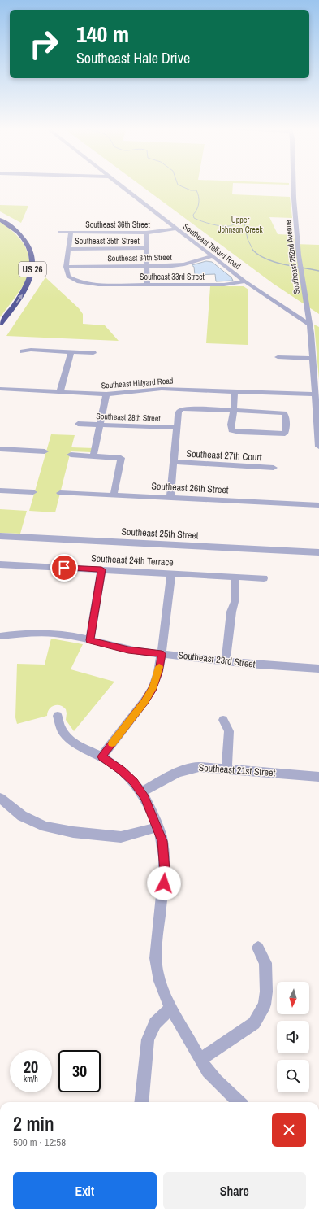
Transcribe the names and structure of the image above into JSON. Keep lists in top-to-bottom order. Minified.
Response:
{"streets":{"highway":["US 26"],"street":["Southeast 36th Street","Southeast 35th Street","Southeast Telford Road","Southeast 252nd Avenue","Southeast 34th Street","Southeast 33rd Street","Southeast Hillyard Road","Southeast 28th Street","Southeast 27th Court","Southeast 26th Street","Southeast 25th Street","Southeast 24th Terrace","Southeast 23rd Street","Southeast 21st Street"]},"crossings":[["Southeast 36th Street","Southeast Telford Road"],["Southeast Telford Road","Southeast 252nd Avenue"],["Southeast Telford Road","Southeast 34th Street"],["Southeast Telford Road","Southeast 33rd Street"],["Southeast 252nd Avenue","Southeast Hillyard Road"],["Southeast 34th Street","Southeast 33rd Street"]],"parks":["Upper Johnson Creek"],"north":"bottom","page":{"turn":["140 m","Southeast Hale Drive"],"speed":"20 km/h","limit":"30","heading":["2 min","500 m · 12:58"],"buttons":["Exit","Share"]}}
